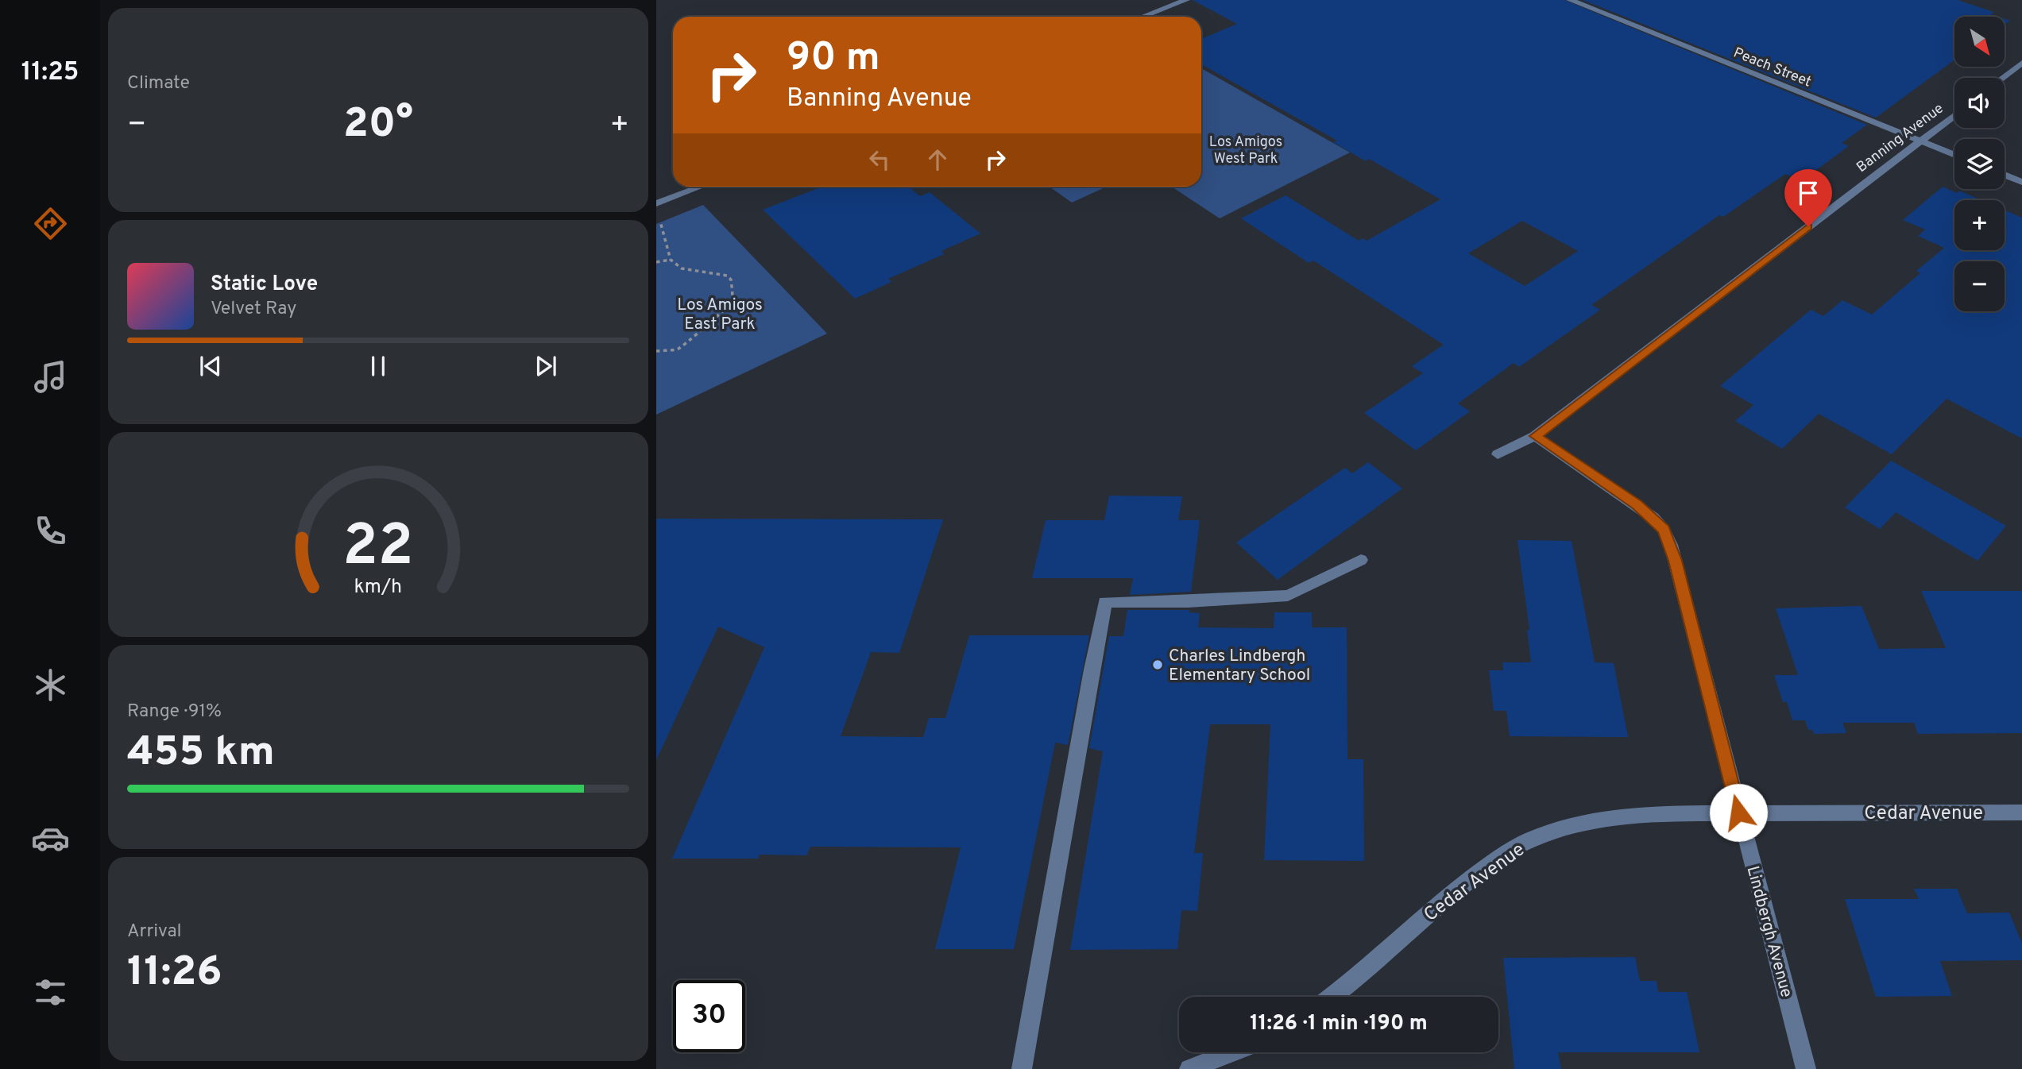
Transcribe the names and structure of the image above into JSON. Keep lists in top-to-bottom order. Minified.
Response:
{"streets":{"street":["Peach Street","Banning Avenue","Cedar Avenue","Lindbergh Avenue"]},"crossings":[["Peach Street","Banning Avenue"],["Banning Avenue","Lindbergh Avenue"],["Cedar Avenue","Lindbergh Avenue"]],"parks":["Los Amigos West Park","Los Amigos East Park"],"places":["Charles Lindbergh Elementary School"],"north":"bottom right","page":{"tabs":"11:25","tile":["Climate",["Range · 91%","455 km"],["Arrival","11:26"]],"map_buttons":["+","−"],"turn":["90 m","Banning Avenue"],"heat":["−","20°","+"],"song":["Static Love","Velvet Ray"],"limit":"30","trip":"11:26 · 1 min · 190 m","gauge":["22","km/h"]}}
